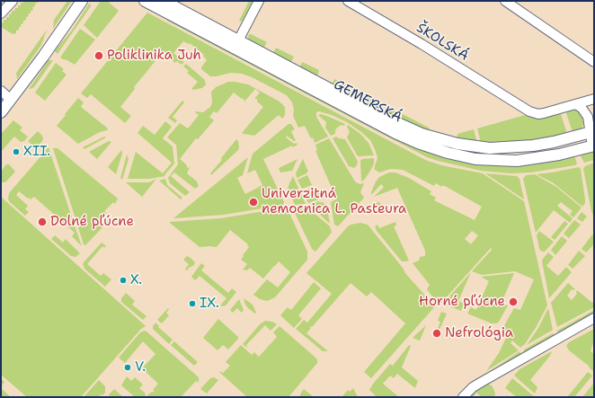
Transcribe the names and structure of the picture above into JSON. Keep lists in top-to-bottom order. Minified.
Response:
{"streets":{"street":["ŠKOLSKÁ","GEMERSKÁ"]},"places":["Poliklinika Juh","XII.","Univerzitná nemocnica L. Pasteura","Dolné pľúcne","X.","Horné pľúcne","IX.","Nefrológia","V."]}
